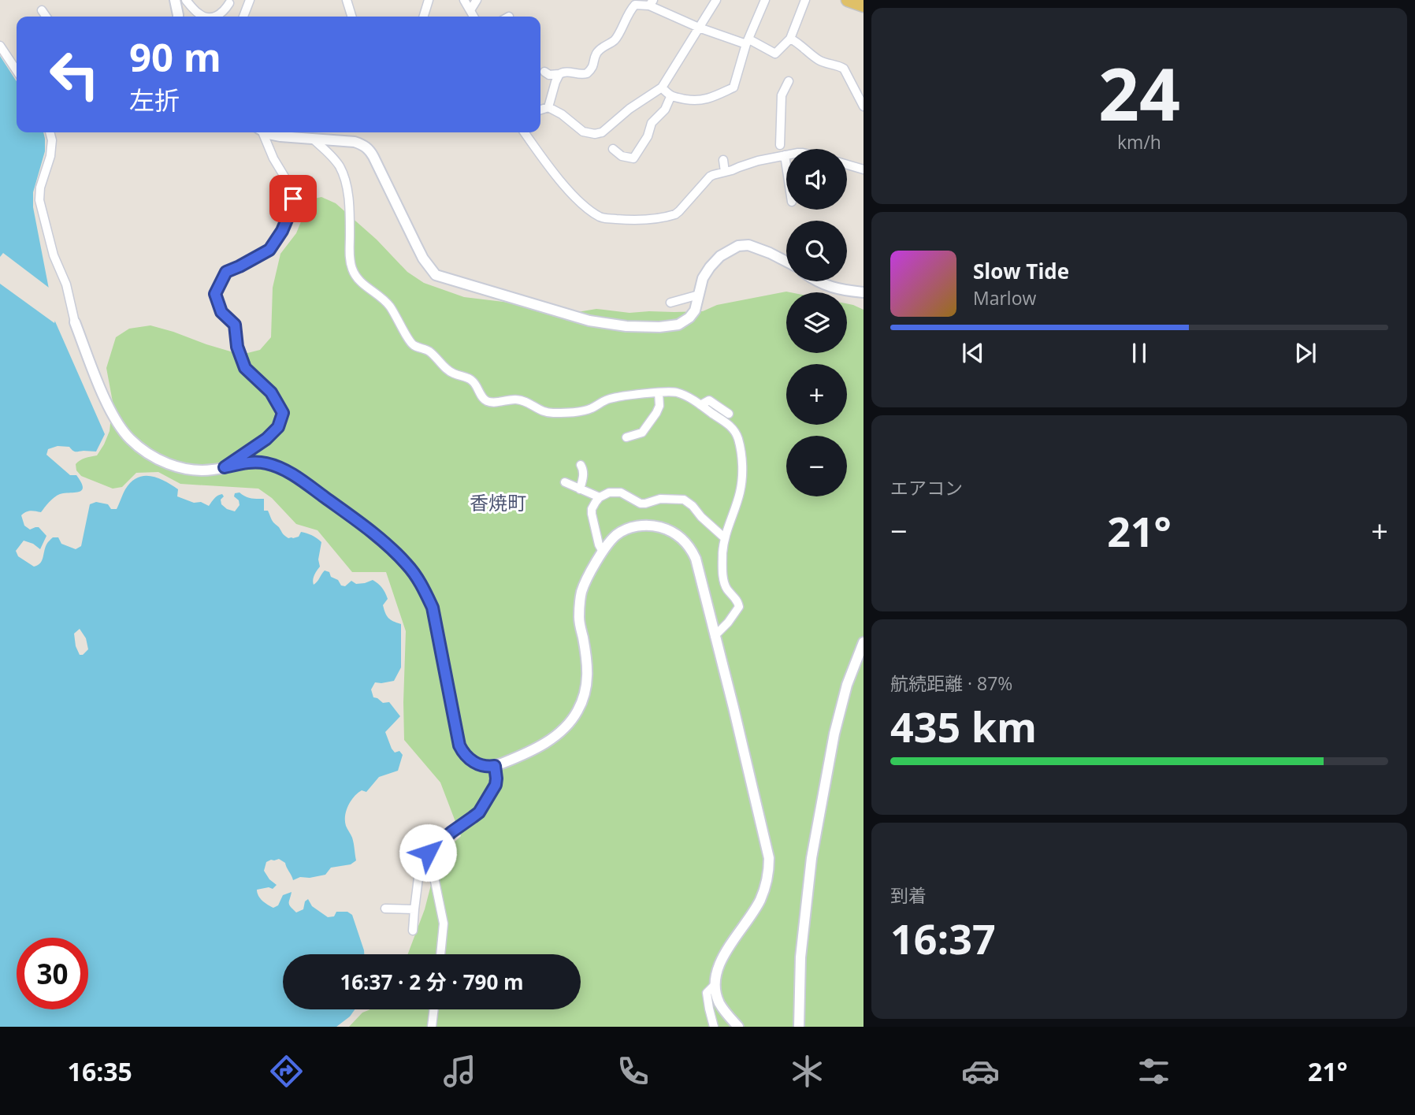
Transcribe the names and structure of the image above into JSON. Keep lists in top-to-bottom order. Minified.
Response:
{"districts":["香焼町"],"page":{"tile":[["24","km/h"],"エアコン",["航続距離 · 87%","435 km"],["到着","16:37"]],"turn":["90 m","左折"],"map_buttons":["+","−"],"song":["Slow Tide","Marlow"],"heat":["−","21°","+"],"limit":"30","trip":"16:37 · 2 分 · 790 m","tabs":["16:35","21°"]}}
